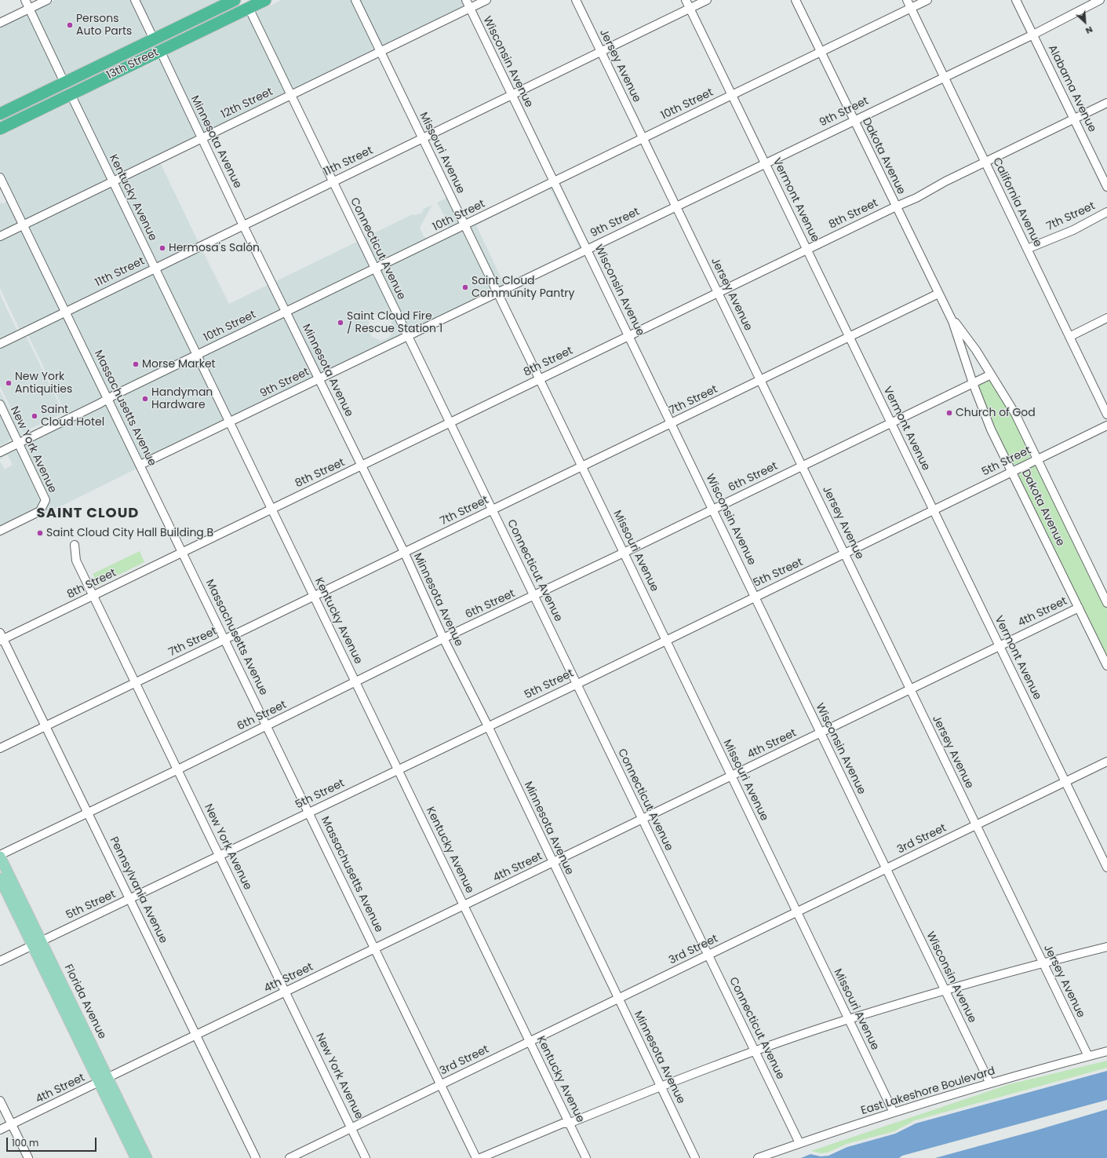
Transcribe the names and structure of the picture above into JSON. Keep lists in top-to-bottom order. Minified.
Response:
{"streets":{"highway":["13th Street"],"main road":["Florida Avenue"],"street":["Wisconsin Avenue","Jersey Avenue","Alabama Avenue","12th Street","10th Street","9th Street","Minnesota Avenue","Missouri Avenue","Dakota Avenue","11th Street","Kentucky Avenue","Vermont Avenue","California Avenue","8th Street","7th Street","Connecticut Avenue","Massachusetts Avenue","New York Avenue","5th Street","6th Street","4th Street","3rd Street","Pennsylvania Avenue","East Lakeshore Boulevard"]},"crossings":[["Wisconsin Avenue","12th Street"],["Wisconsin Avenue","10th Street"],["Wisconsin Avenue","9th Street"],["Wisconsin Avenue","11th Street"],["Wisconsin Avenue","8th Street"],["Wisconsin Avenue","7th Street"],["Wisconsin Avenue","5th Street"],["Wisconsin Avenue","6th Street"],["Wisconsin Avenue","4th Street"],["Wisconsin Avenue","3rd Street"],["Wisconsin Avenue","East Lakeshore Boulevard"],["13th Street","Minnesota Avenue"],["13th Street","Kentucky Avenue"],["13th Street","Connecticut Avenue"],["Jersey Avenue","10th Street"],["Jersey Avenue","9th Street"],["Jersey Avenue","11th Street"],["Jersey Avenue","8th Street"],["Jersey Avenue","7th Street"],["Jersey Avenue","5th Street"],["Jersey Avenue","6th Street"],["Jersey Avenue","4th Street"],["Jersey Avenue","3rd Street"],["Jersey Avenue","East Lakeshore Boulevard"],["Alabama Avenue","9th Street"],["Alabama Avenue","8th Street"],["12th Street","Minnesota Avenue"],["12th Street","Missouri Avenue"],["12th Street","Kentucky Avenue"],["12th Street","Connecticut Avenue"],["12th Street","Massachusetts Avenue"],["10th Street","Minnesota Avenue"],["10th Street","Missouri Avenue"],["10th Street","Dakota Avenue"],["10th Street","Kentucky Avenue"],["10th Street","Vermont Avenue"],["10th Street","California Avenue"],["10th Street","Connecticut Avenue"],["10th Street","Massachusetts Avenue"],["10th Street","New York Avenue"],["9th Street","Minnesota Avenue"],["9th Street","Missouri Avenue"],["9th Street","Dakota Avenue"],["9th Street","Kentucky Avenue"],["9th Street","Vermont Avenue"],["9th Street","California Avenue"],["9th Street","Connecticut Avenue"],["9th Street","Massachusetts Avenue"],["Minnesota Avenue","11th Street"],["Minnesota Avenue","8th Street"],["Minnesota Avenue","7th Street"],["Minnesota Avenue","5th Street"],["Minnesota Avenue","6th Street"],["Minnesota Avenue","4th Street"],["Minnesota Avenue","3rd Street"],["Missouri Avenue","11th Street"],["Missouri Avenue","8th Street"],["Missouri Avenue","7th Street"],["Missouri Avenue","5th Street"],["Missouri Avenue","6th Street"],["Missouri Avenue","4th Street"],["Missouri Avenue","3rd Street"],["Missouri Avenue","East Lakeshore Boulevard"],["Dakota Avenue","8th Street"],["Dakota Avenue","7th Street"],["Dakota Avenue","5th Street"],["Dakota Avenue","6th Street"],["Dakota Avenue","4th Street"],["11th Street","Kentucky Avenue"],["11th Street","Vermont Avenue"],["11th Street","Connecticut Avenue"],["11th Street","Massachusetts Avenue"],["Kentucky Avenue","8th Street"],["Kentucky Avenue","7th Street"],["Kentucky Avenue","5th Street"],["Kentucky Avenue","6th Street"],["Kentucky Avenue","4th Street"],["Kentucky Avenue","3rd Street"],["Vermont Avenue","8th Street"],["Vermont Avenue","7th Street"],["Vermont Avenue","5th Street"],["Vermont Avenue","6th Street"],["Vermont Avenue","4th Street"],["Vermont Avenue","3rd Street"],["California Avenue","8th Street"],["California Avenue","7th Street"],["8th Street","Connecticut Avenue"],["8th Street","Massachusetts Avenue"],["8th Street","New York Avenue"],["8th Street","Pennsylvania Avenue"],["7th Street","Connecticut Avenue"],["7th Street","Massachusetts Avenue"],["7th Street","New York Avenue"],["7th Street","Pennsylvania Avenue"],["Connecticut Avenue","5th Street"],["Connecticut Avenue","6th Street"],["Connecticut Avenue","4th Street"],["Connecticut Avenue","3rd Street"],["Connecticut Avenue","East Lakeshore Boulevard"],["Massachusetts Avenue","5th Street"],["Massachusetts Avenue","6th Street"],["Massachusetts Avenue","4th Street"],["Massachusetts Avenue","3rd Street"],["New York Avenue","5th Street"],["New York Avenue","6th Street"],["New York Avenue","4th Street"],["New York Avenue","3rd Street"],["5th Street","Pennsylvania Avenue"],["5th Street","Florida Avenue"],["6th Street","Pennsylvania Avenue"],["6th Street","Florida Avenue"],["4th Street","Pennsylvania Avenue"],["4th Street","Florida Avenue"]],"districts":["SAINT CLOUD"],"places":["Persons Auto Parts","Hermosa's Salón","Saint Cloud Community Pantry","Saint Cloud Fire / Rescue Station 1","Morse Market","New York Antiquities","Handyman Hardware","Church of God","Saint Cloud Hotel","Saint Cloud City Hall Building B"],"scale_bar":"100 m","north":"bottom right"}
